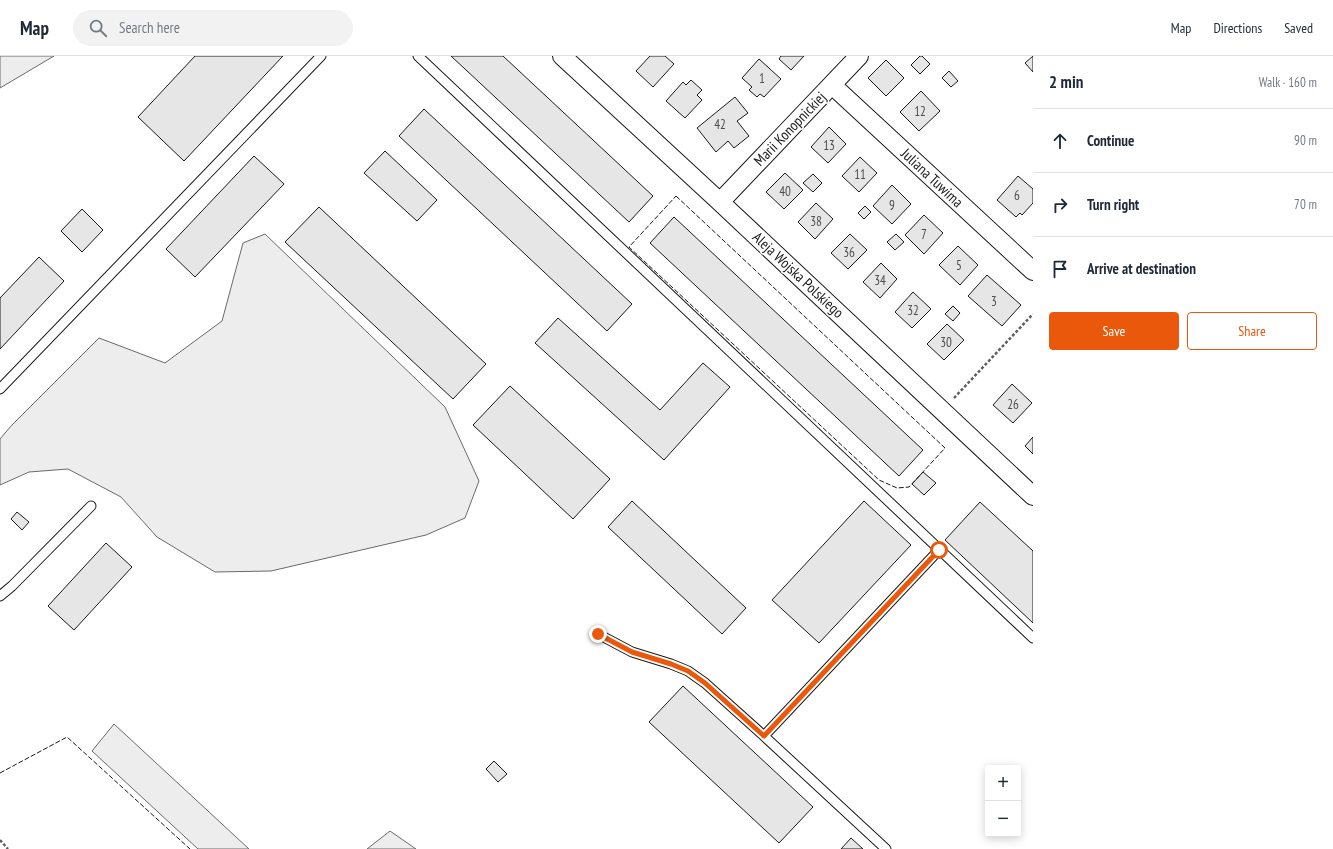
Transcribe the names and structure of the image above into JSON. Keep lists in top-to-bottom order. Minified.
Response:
{"streets":{"street":["Marii Konopnickiej","Juliana Tuwima","Aleja Wojska Polskiego"]},"crossings":[["Marii Konopnickiej","Juliana Tuwima"],["Marii Konopnickiej","Aleja Wojska Polskiego"]],"house_numbers":["1","12","42","13","11","40","6","9","38","7","36","5","34","3","32","30","26"],"page":{"header":"Map","search":"Search here","nav":["Map","Directions","Saved"],"heading":["2 min","Walk · 160 m"],"list":[["Continue","90 m"],["Turn right","70 m"],"Arrive at destination"],"buttons":["Save","Share"],"map_buttons":["+","−"]}}
